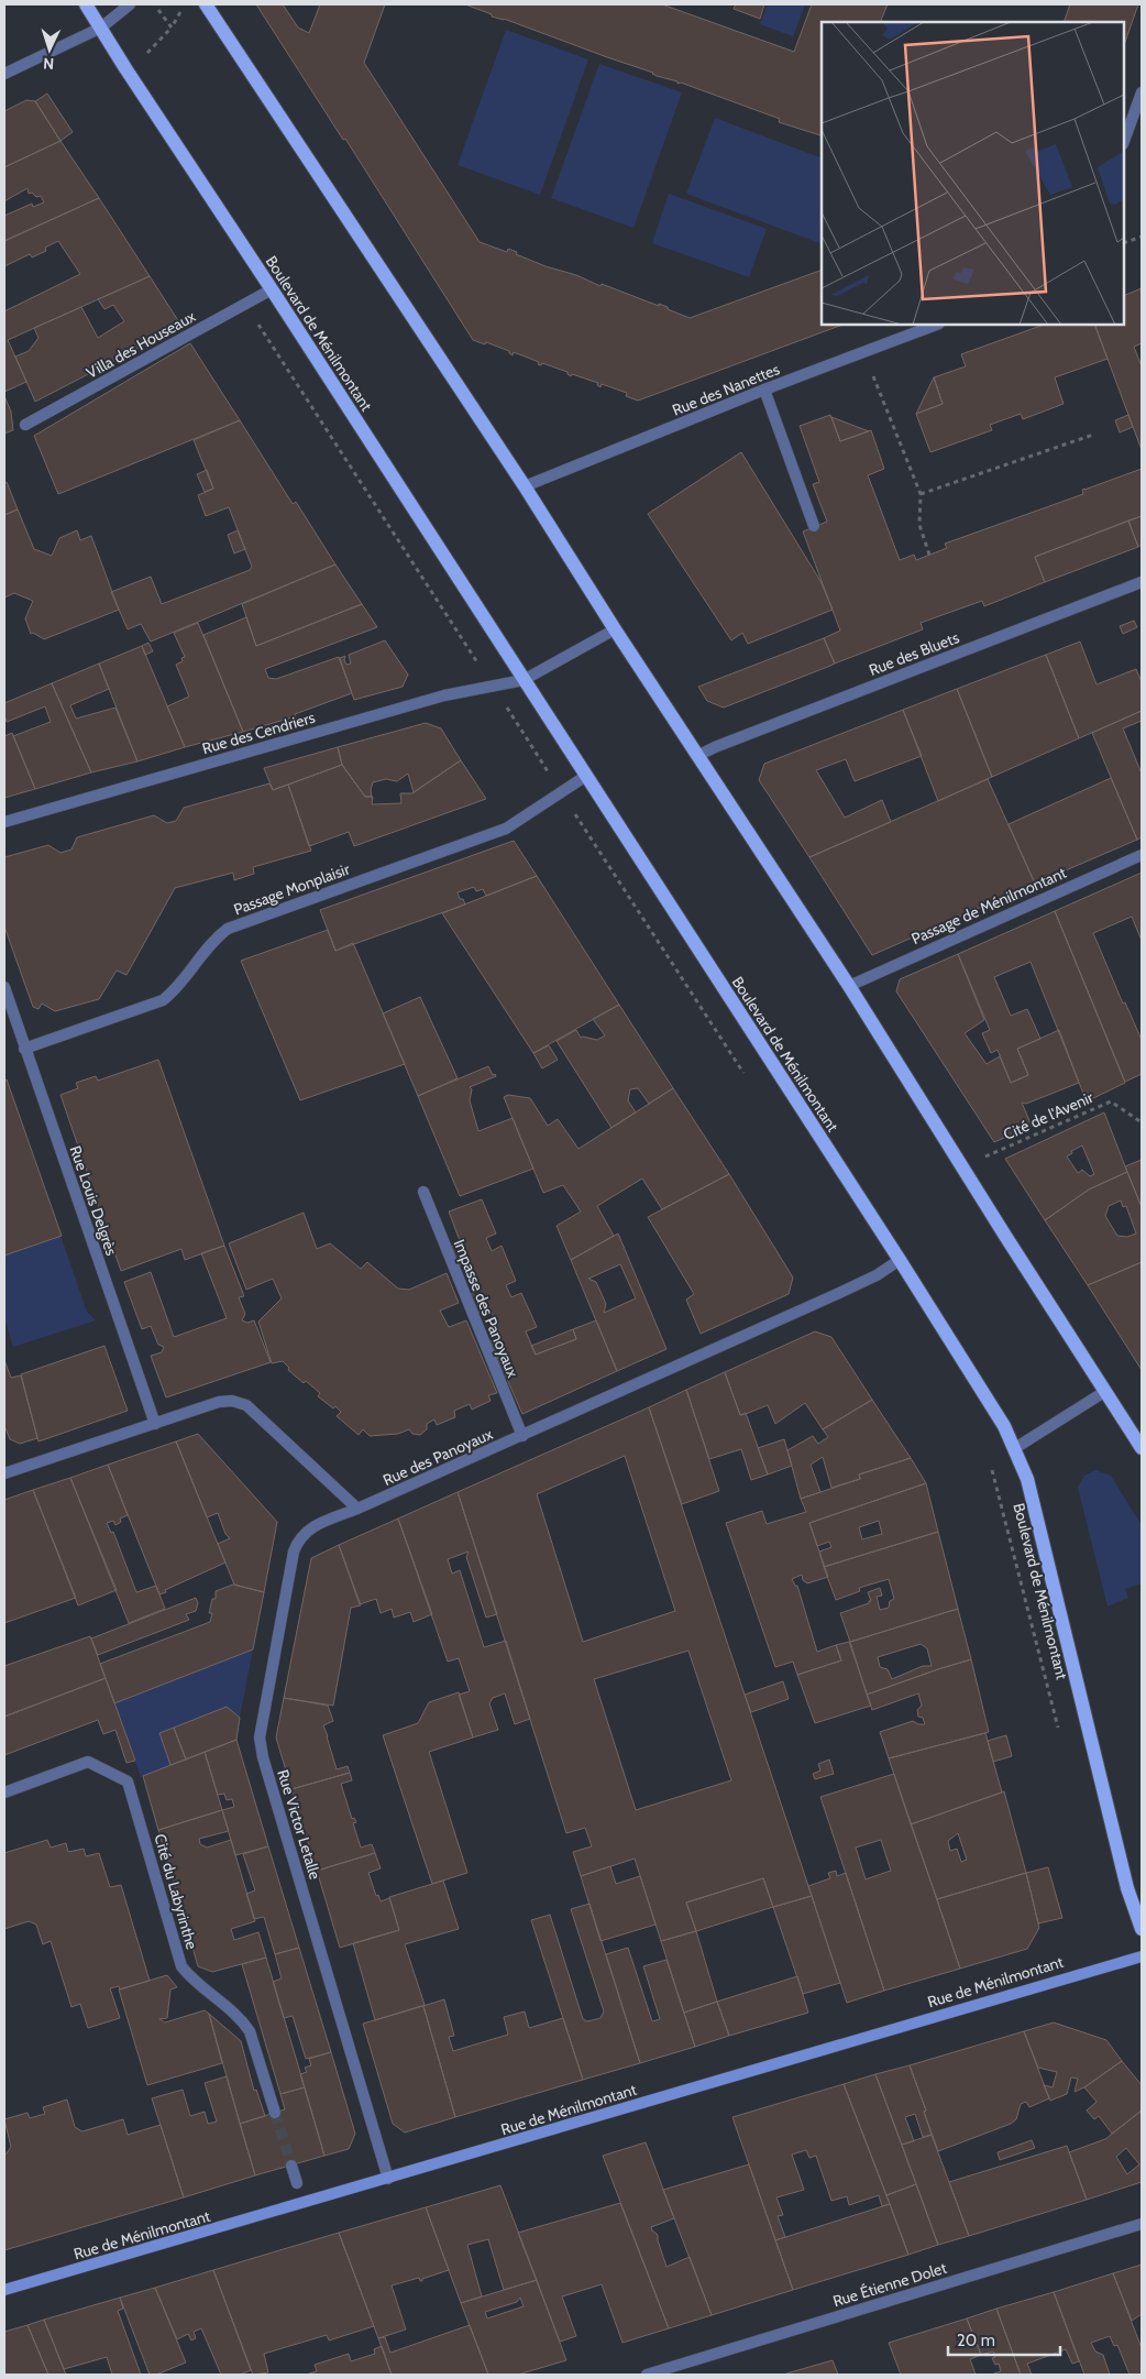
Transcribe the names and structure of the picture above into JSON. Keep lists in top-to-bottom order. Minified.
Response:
{"streets":{"main road":["Boulevard de Ménilmontant"],"street":["Villa des Houseaux","Rue des Nanettes","Rue des Bluets","Rue des Cendriers","Passage Monplaisir","Passage de Ménilmontant","Rue Louis Delgrès","Impasse des Panoyaux","Rue des Panoyaux","Rue Victor Letalle","Cité du Labyrinthe","Rue de Ménilmontant","Rue Étienne Dolet"],"path":["Cité de l'Avenir"]},"crossings":[["Boulevard de Ménilmontant","Villa des Houseaux"],["Boulevard de Ménilmontant","Rue des Cendriers"],["Boulevard de Ménilmontant","Passage Monplaisir"],["Boulevard de Ménilmontant","Rue des Panoyaux"],["Passage Monplaisir","Rue Louis Delgrès"],["Impasse des Panoyaux","Rue des Panoyaux"],["Rue des Panoyaux","Rue Victor Letalle"],["Rue Victor Letalle","Rue de Ménilmontant"]],"scale_bar":"20 m","north":"bottom"}
